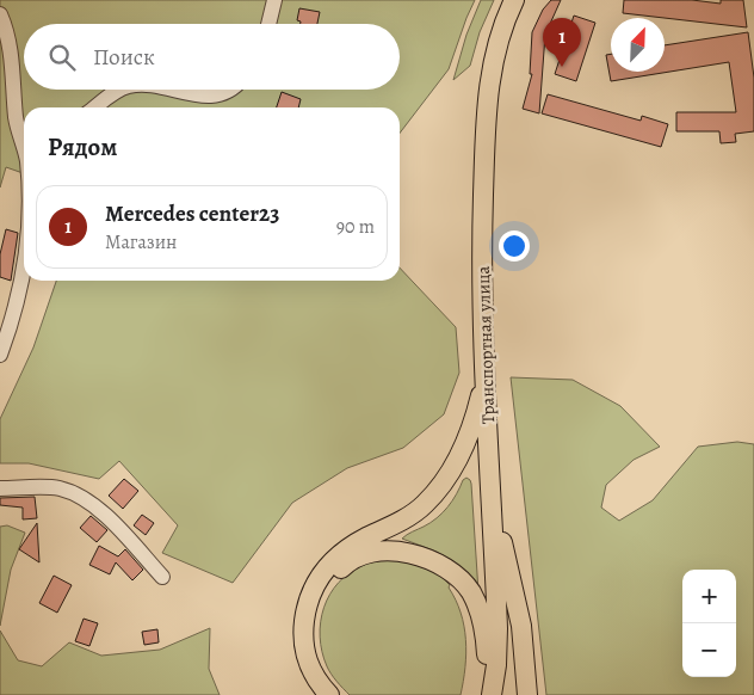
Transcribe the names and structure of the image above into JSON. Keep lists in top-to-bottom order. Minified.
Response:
{"streets":{"main road":["Транспортная улица"]},"north":"top right","page":{"pins":"1","search":"Поиск","heading":"Рядом","list":[{"mark":"1","name":"Mercedes center23","note":"Магазин","value":"90 m"}],"map_buttons":["+","−"]}}
